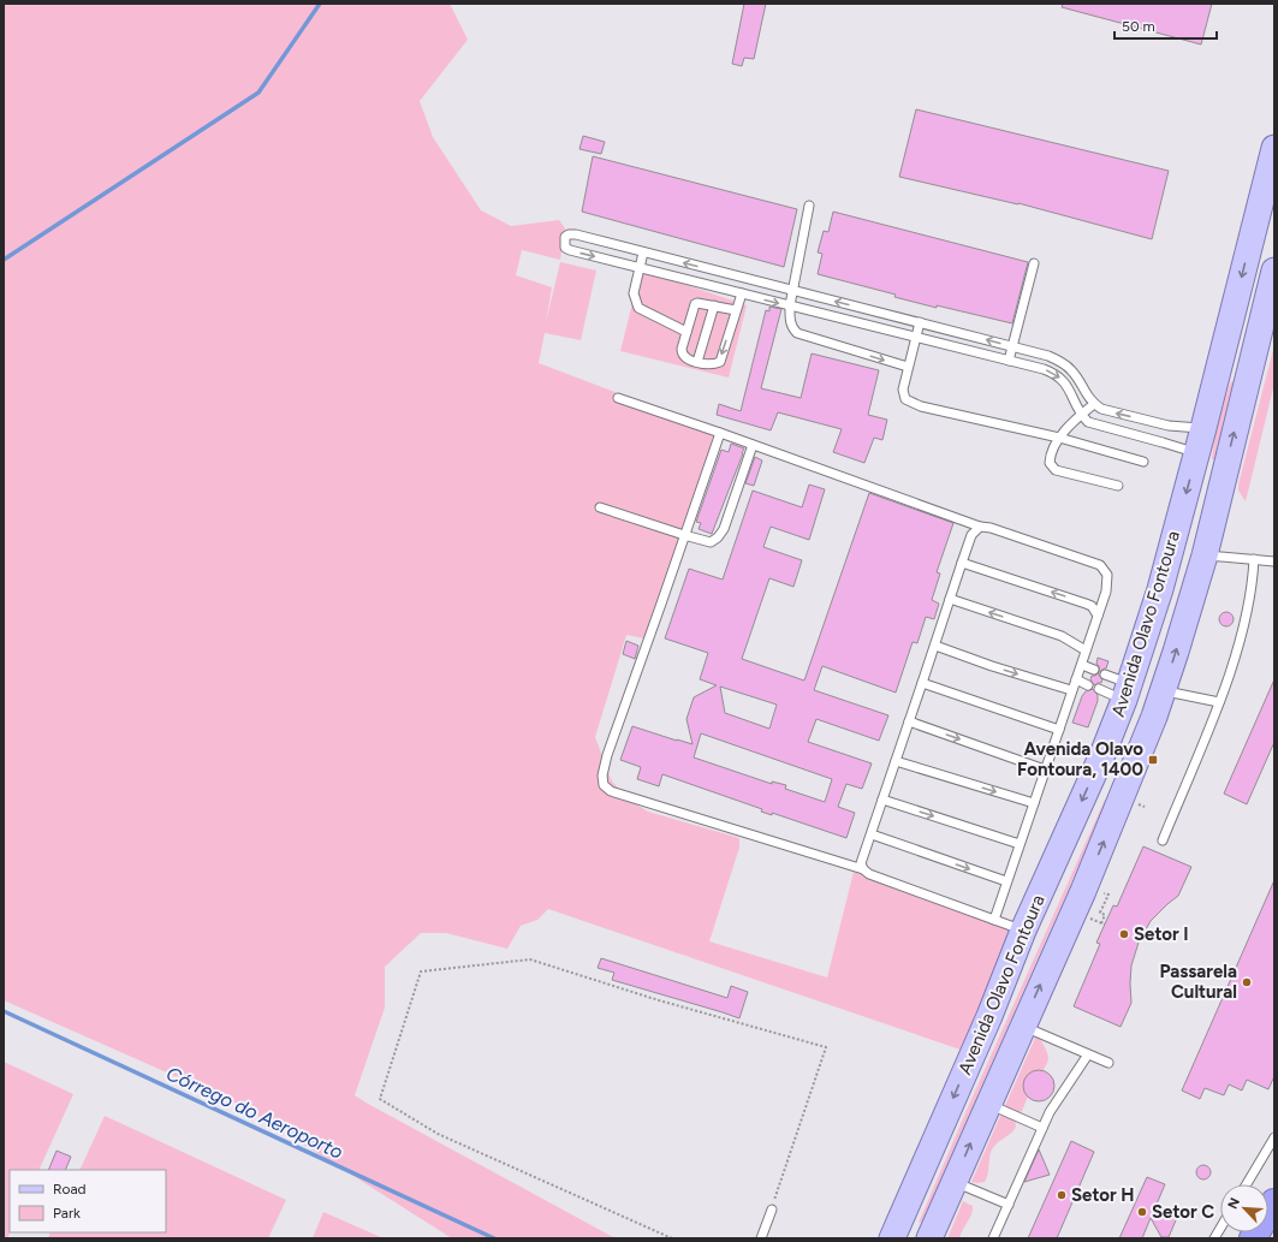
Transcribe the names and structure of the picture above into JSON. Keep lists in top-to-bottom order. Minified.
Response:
{"streets":{"main road":["Avenida Olavo Fontoura"]},"water":["Córrego do Aeroporto"],"places":{"transit":["Avenida Olavo Fontoura, 1400"],"other":["Setor I","Passarela Cultural","Setor H","Setor C"]},"legend":["Road","Park"],"scale_bar":"50 m","north":"top left"}
